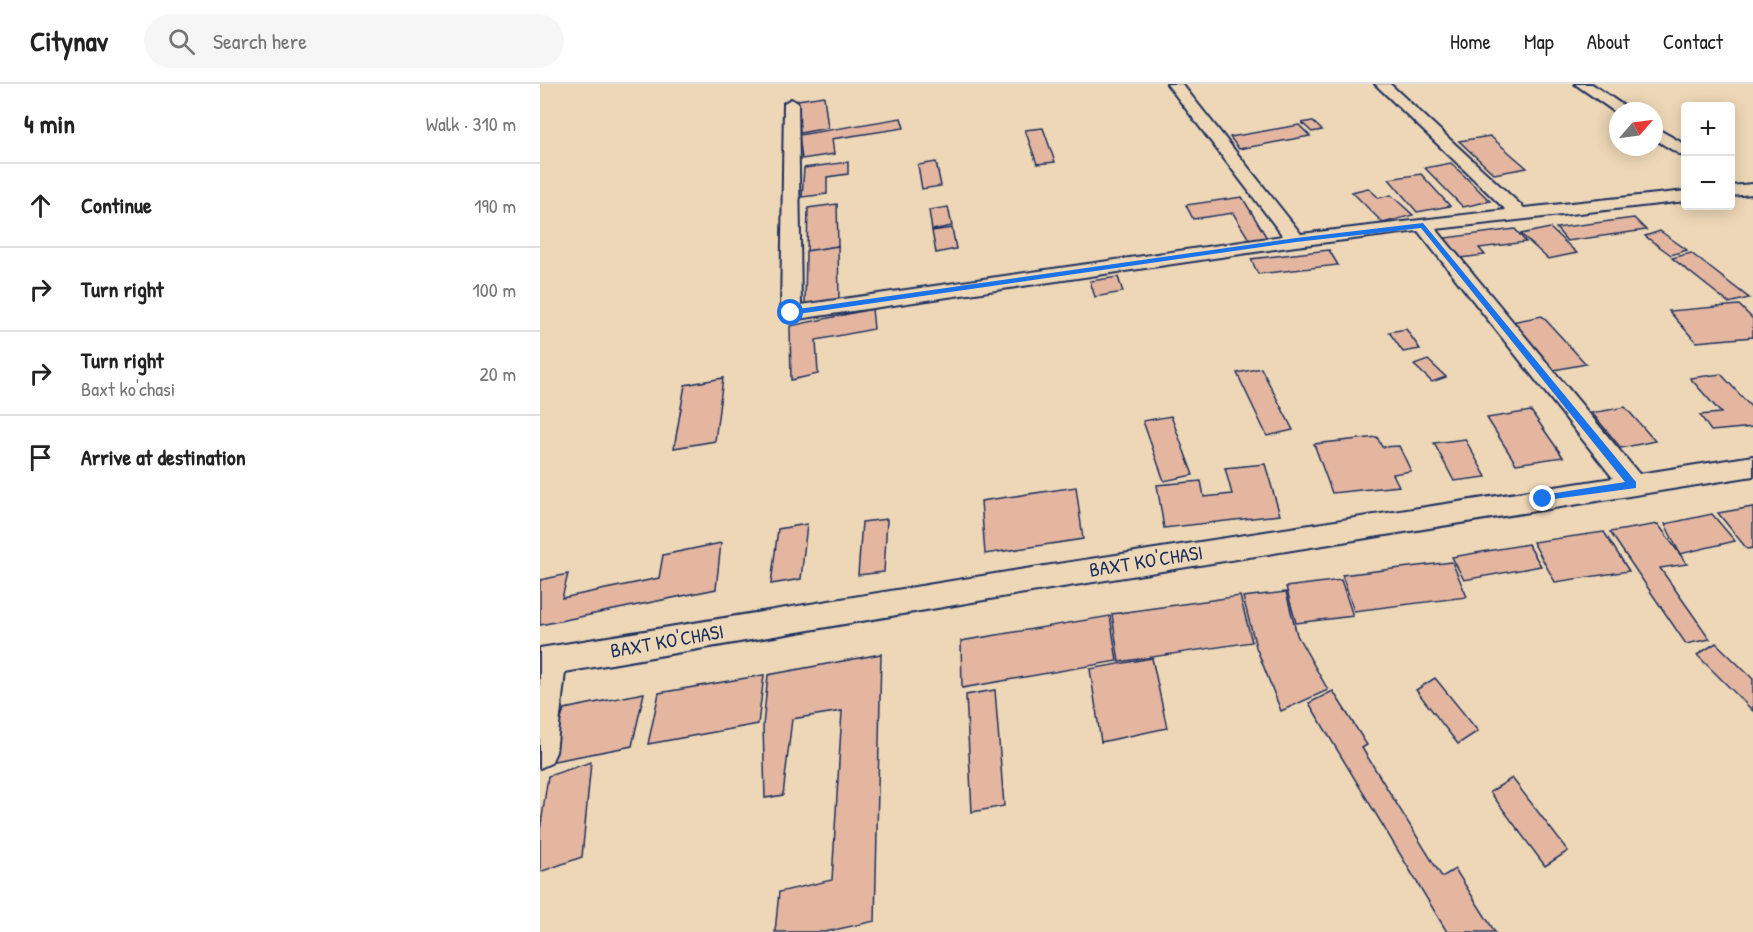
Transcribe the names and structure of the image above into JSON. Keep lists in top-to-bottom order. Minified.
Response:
{"streets":{"street":["BAXT KO'CHASI"]},"north":"top right","page":{"header":"Citynav","search":"Search here","nav":["Home","Map","About","Contact"],"heading":["4 min","Walk · 310 m"],"map_buttons":["+","−"],"list":[["Continue","190 m"],["Turn right","100 m"],["Turn right","Baxt ko'chasi","20 m"],"Arrive at destination"]}}
